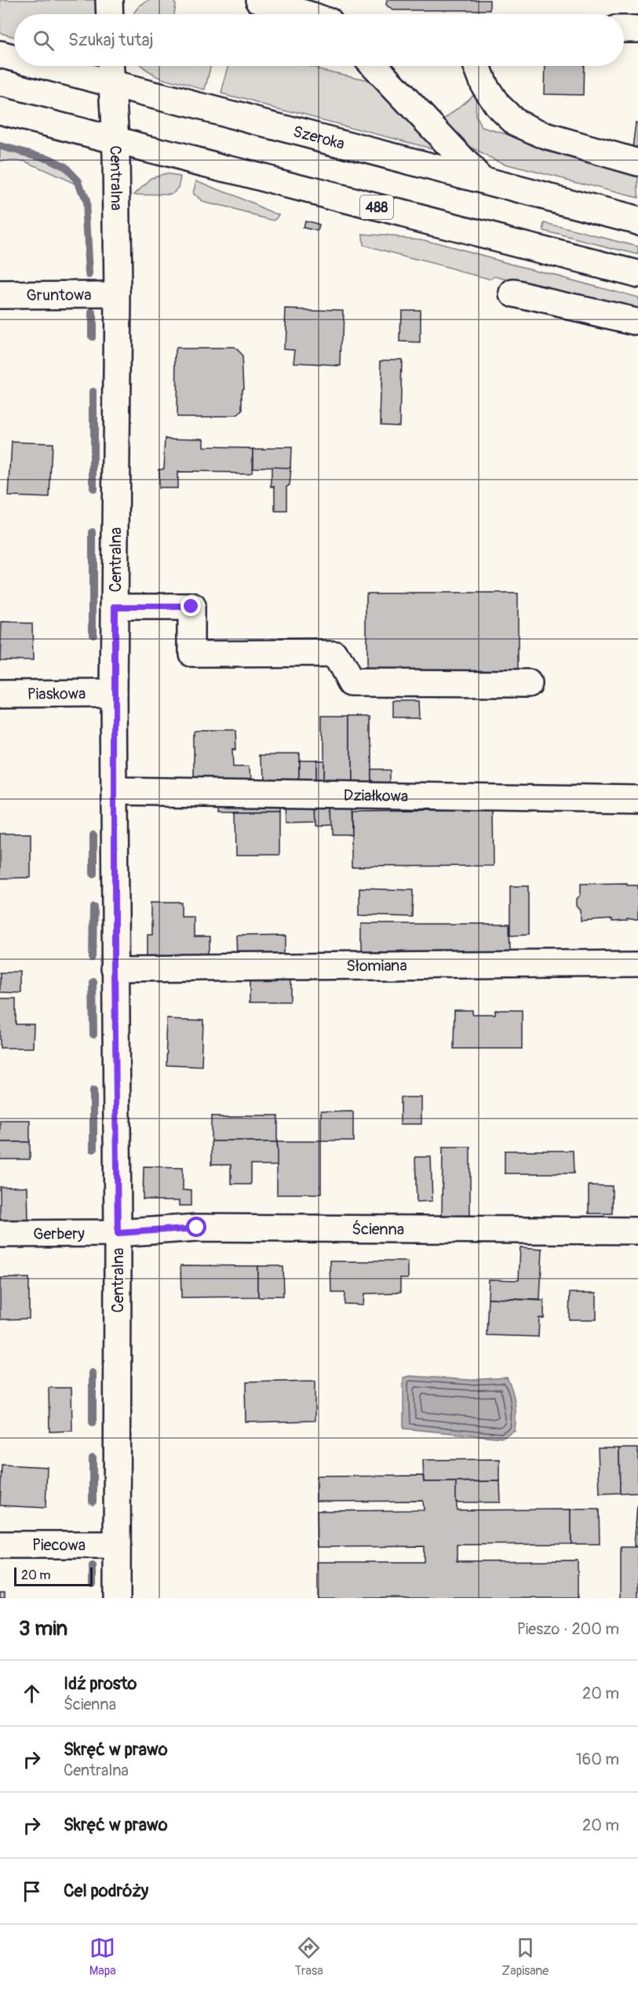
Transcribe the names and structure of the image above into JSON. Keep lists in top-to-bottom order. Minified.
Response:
{"streets":{"street":["Szeroka","Centralna","488","Gruntowa","Piaskowa","Działkowa","Słomiana","Ścienna","Gerbery","Piecowa"]},"crossings":[["Szeroka","Centralna"],["Centralna","488"],["Centralna","Gruntowa"],["Centralna","Piaskowa"],["Centralna","Działkowa"],["Centralna","Słomiana"],["Centralna","Ścienna"],["Centralna","Gerbery"],["Centralna","Piecowa"],["Ścienna","Gerbery"]],"scale_bar":"20 m","page":{"search":"Szukaj tutaj","scale":"20 m","heading":["3 min","Pieszo · 200 m"],"list":[["Idź prosto","Ścienna","20 m"],["Skręć w prawo","Centralna","160 m"],["Skręć w prawo","20 m"],"Cel podróży"],"nav":["Mapa","Trasa","Zapisane"]}}
